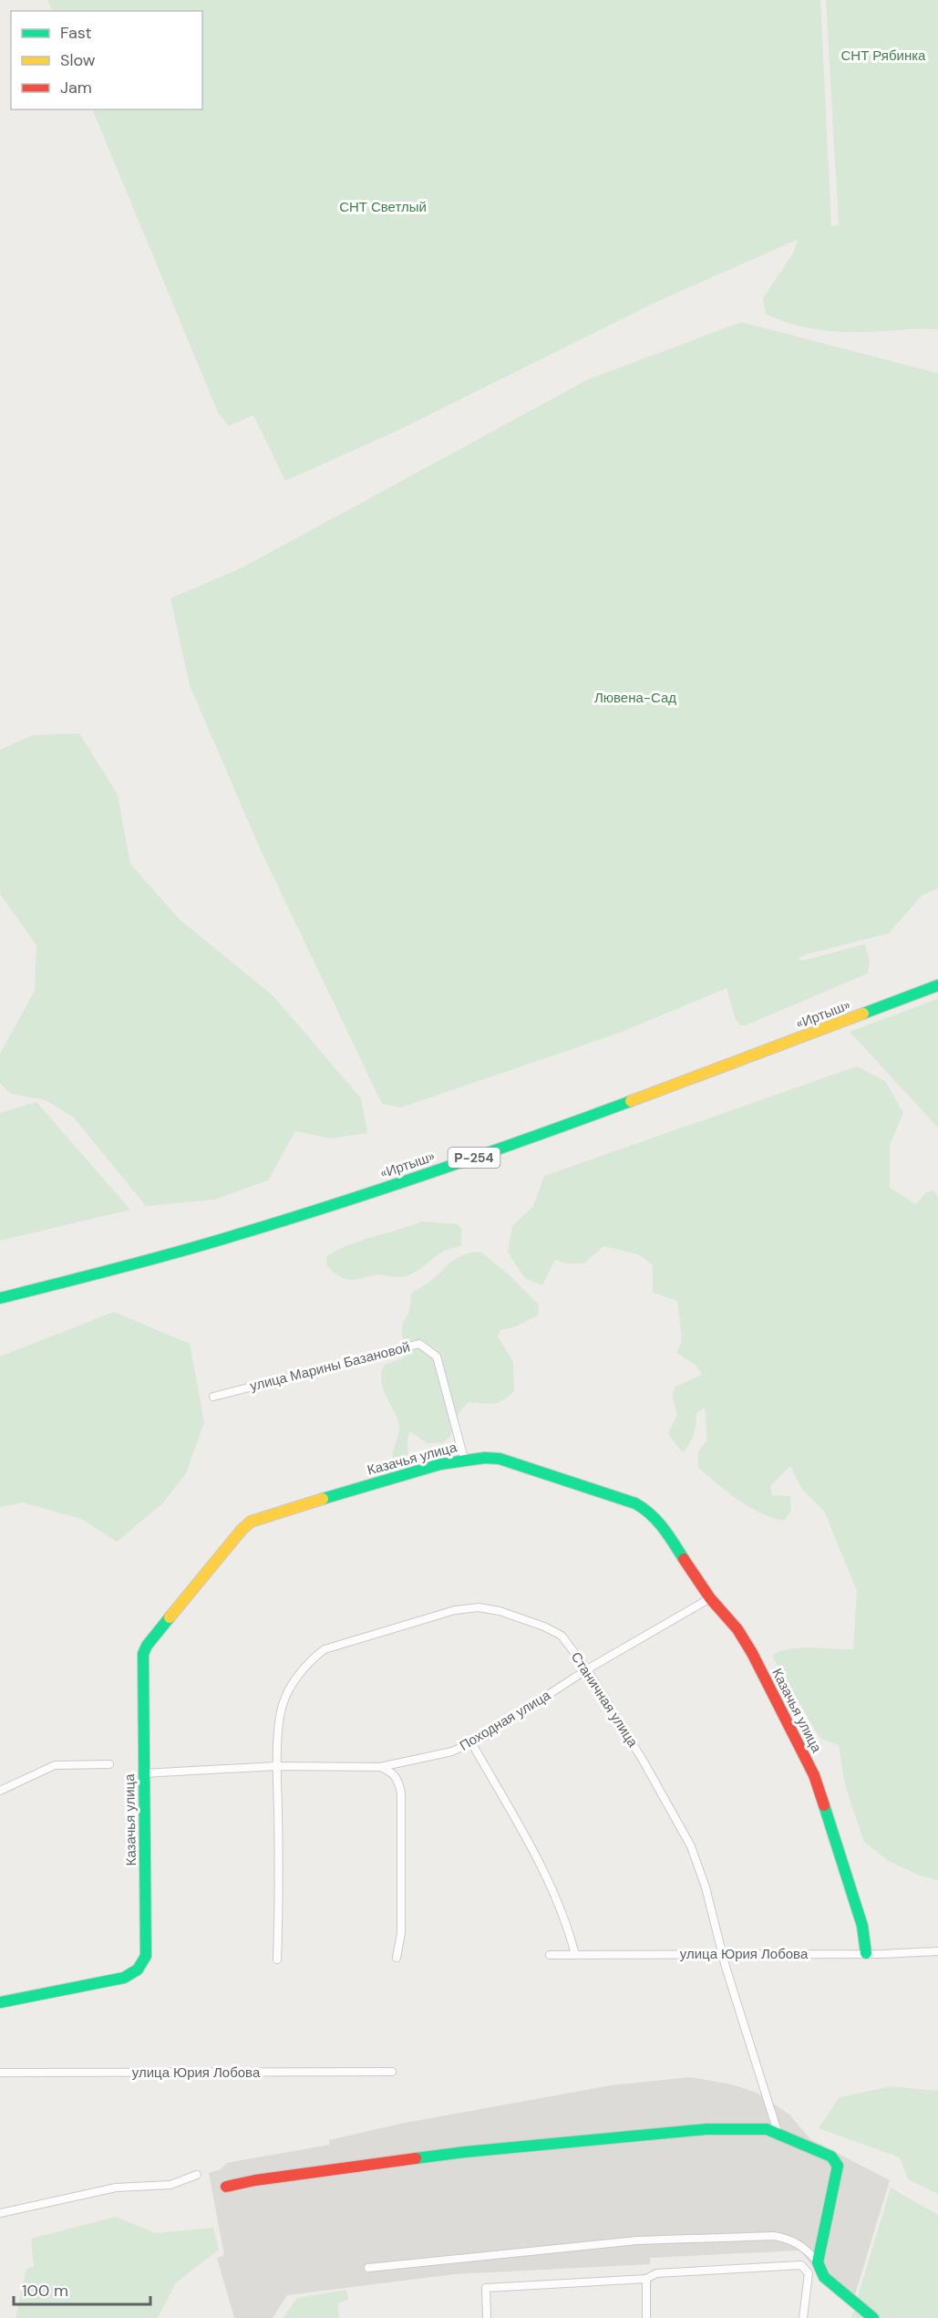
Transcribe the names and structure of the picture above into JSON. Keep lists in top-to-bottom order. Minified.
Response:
{"streets":{"main road":["«Иртыш»","Р-254","Казачья улица"],"street":["улица Марины Базановой","Станичная улица","Походная улица","улица Юрия Лобова"]},"crossings":[["улица Марины Базановой","Казачья улица"],["Казачья улица","Походная улица"],["Казачья улица","улица Юрия Лобова"],["Станичная улица","Походная улица"],["Станичная улица","улица Юрия Лобова"]],"parks":["СНТ Рябинка","СНТ Светлый","Лювена-Сад"],"legend":["Fast","Slow","Jam"],"scale_bar":"100 m"}
